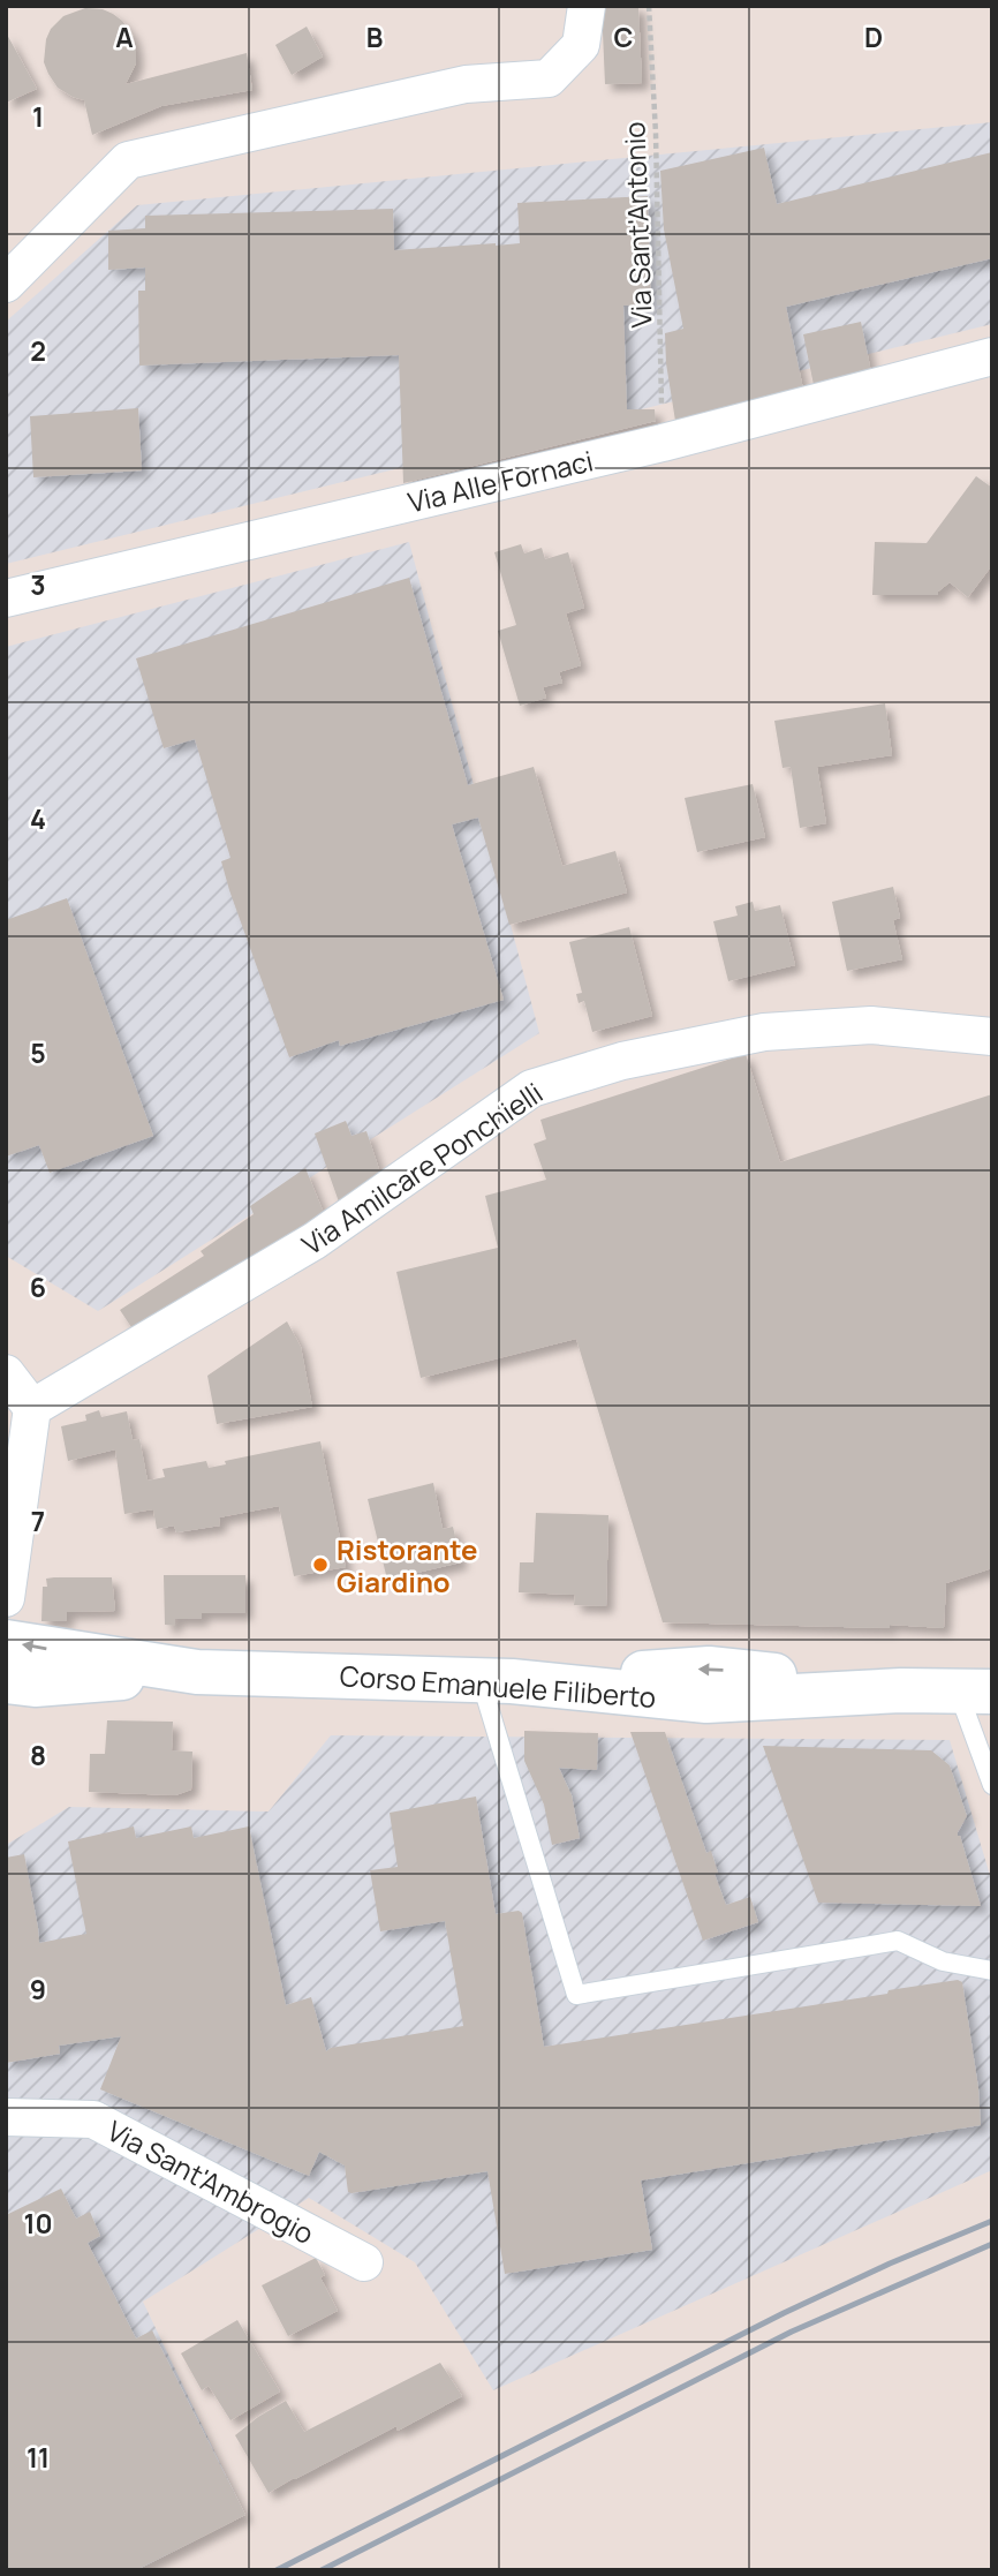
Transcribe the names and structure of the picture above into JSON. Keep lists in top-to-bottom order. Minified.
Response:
{"streets":{"main road":["Corso Emanuele Filiberto"],"street":["Via Alle Fornaci","Via Amilcare Ponchielli","Via Sant'Ambrogio"],"path":["Via Sant'Antonio"]},"crossings":[["Via Sant'Antonio","Via Alle Fornaci"]],"places":["Ristorante Giardino"],"grid":{"columns":["A","B","C","D"],"rows":["1","2","3","4","5","6","7","8","9","10","11"]}}
